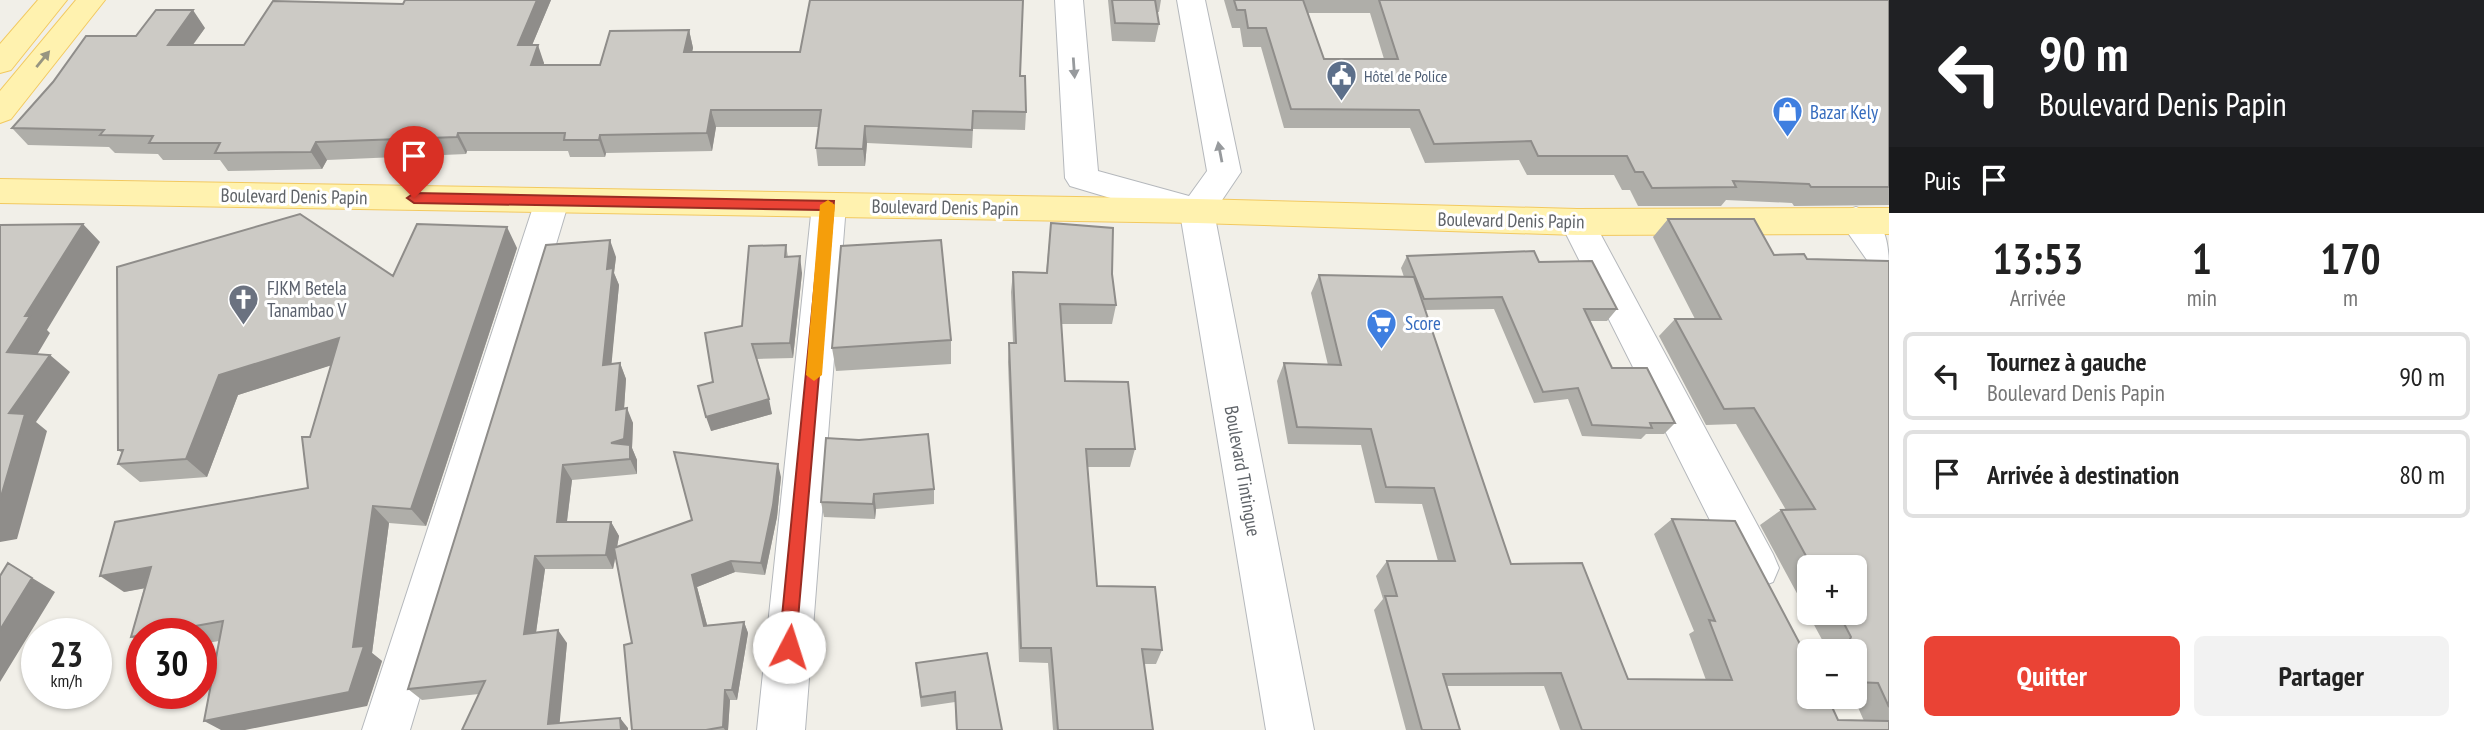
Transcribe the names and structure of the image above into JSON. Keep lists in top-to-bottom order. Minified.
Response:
{"streets":{"main road":["Boulevard Denis Papin"],"street":["Boulevard Tintingue"]},"crossings":[["Boulevard Denis Papin","Boulevard Tintingue"]],"places":{"public building":["Hôtel de Police"],"shop":["Bazar Kely"],"church":["FJKM Betela Tanambao V"],"supermarket":["Score"]},"page":{"turn":["90 m","Boulevard Denis Papin"],"then":"Puis","eta":["13:53","Arrivée","1","min","170","m"],"list":[{"name":"Tournez à gauche","note":"Boulevard Denis Papin","value":"90 m"},{"name":"Arrivée à destination","value":"80 m"}],"map_buttons":["+","−"],"speed":"23 km/h","limit":"30","buttons":["Quitter","Partager"]}}
